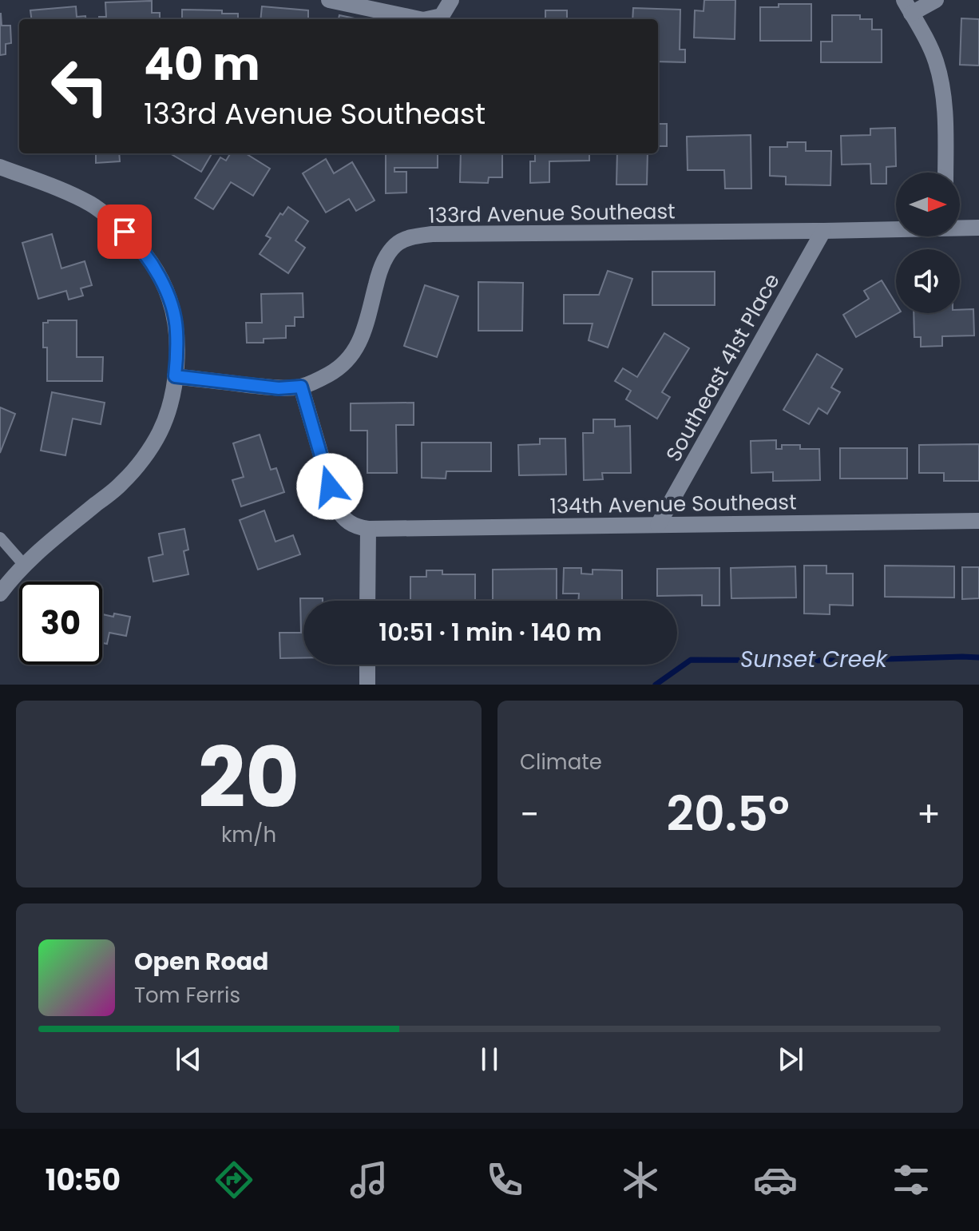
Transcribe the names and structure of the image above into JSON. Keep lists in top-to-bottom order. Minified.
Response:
{"streets":{"street":["133rd Avenue Southeast","Southeast 41st Place","134th Avenue Southeast"]},"crossings":[["133rd Avenue Southeast","Southeast 41st Place"],["Southeast 41st Place","134th Avenue Southeast"]],"water":["Sunset Creek"],"north":"right","page":{"turn":["40 m","133rd Avenue Southeast"],"limit":"30","trip":"10:51 · 1 min · 140 m","tile":[["20","km/h"],"Climate"],"heat":["−","20.5°","+"],"song":["Open Road","Tom Ferris"],"tabs":"10:50"}}
